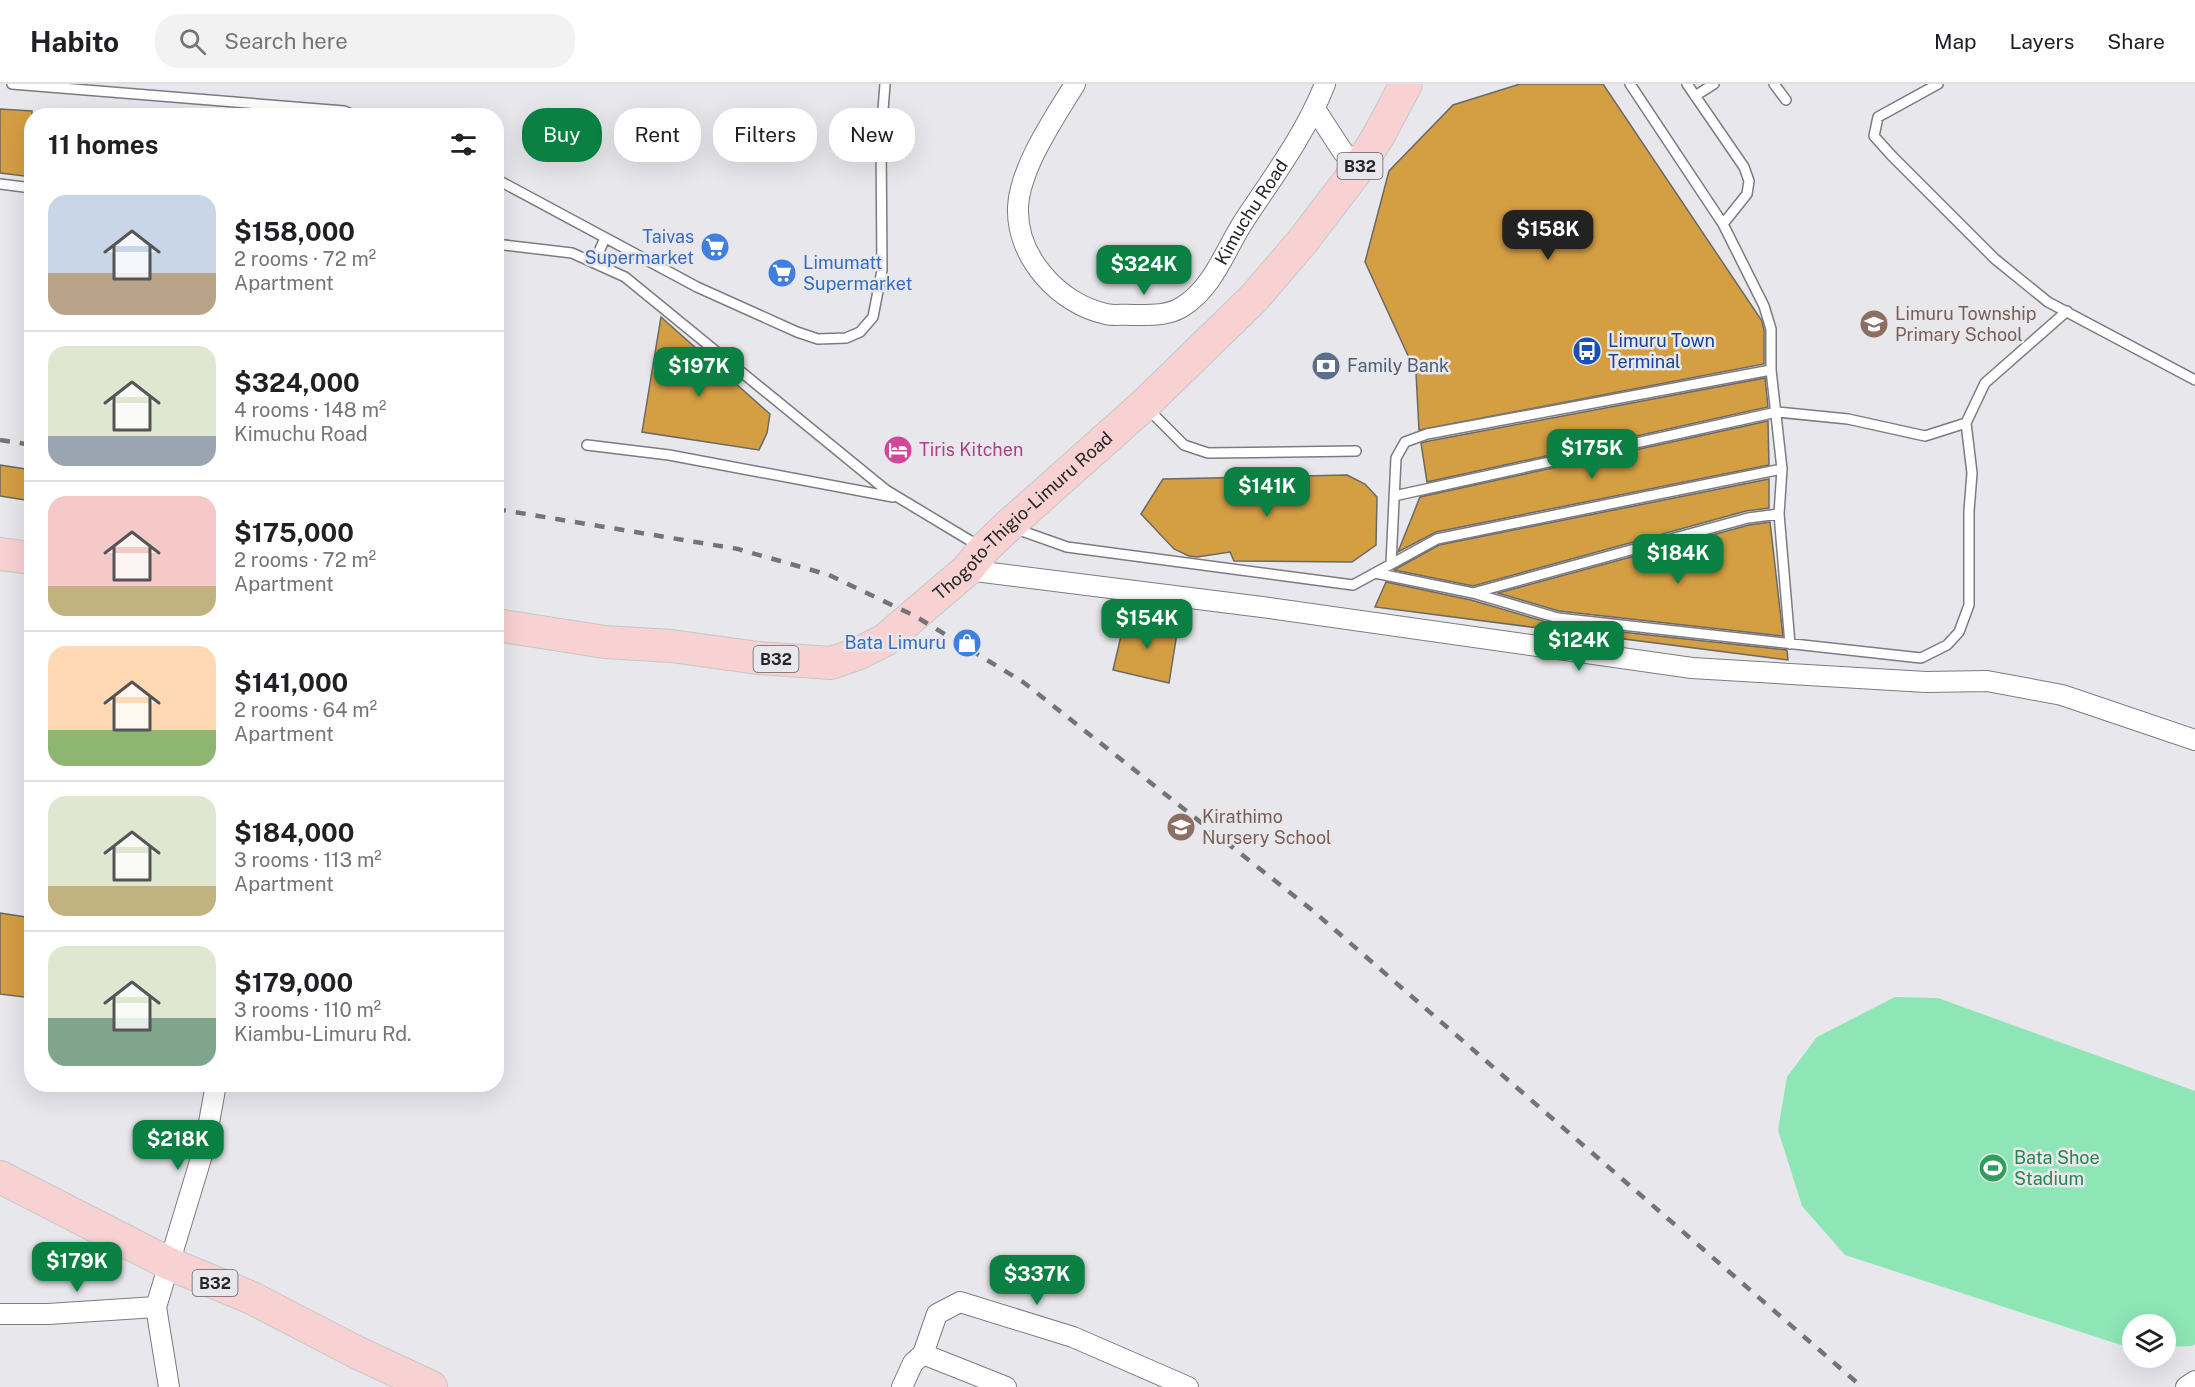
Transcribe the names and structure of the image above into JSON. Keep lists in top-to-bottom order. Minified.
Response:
{"streets":{"highway":["B32","Thogoto-Thigio-Limuru Road"],"street":["Kimuchu Road"]},"places":{"supermarket":["Taivas Supermarket","Limumatt Supermarket"],"school or university":["Limuru Township Primary School","Kirathimo Nursery School"],"bus stop":["Limuru Town Terminal"],"bank":["Family Bank"],"hotel":["Tiris Kitchen"],"shop":["Bata Limuru"],"sports":["Bata Shoe Stadium"]},"page":{"header":"Habito","search":"Search here","nav":["Map","Layers","Share"],"chip":["Buy","Rent","Filters","New"],"heading":"11 homes","list":[{"name":"$158,000","note":"2 rooms · 72 m² · Apartment"},{"name":"$324,000","note":"4 rooms · 148 m² · Kimuchu Road"},{"name":"$175,000","note":"2 rooms · 72 m² · Apartment"},{"name":"$141,000","note":"2 rooms · 64 m² · Apartment"},{"name":"$184,000","note":"3 rooms · 113 m² · Apartment"},{"name":"$179,000","note":"3 rooms · 110 m² · Kiambu-Limuru Rd."}],"price":["$158K","$324K","$197K","$175K","$141K","$184K","$154K","$124K","$218K","$179K","$337K"]}}
